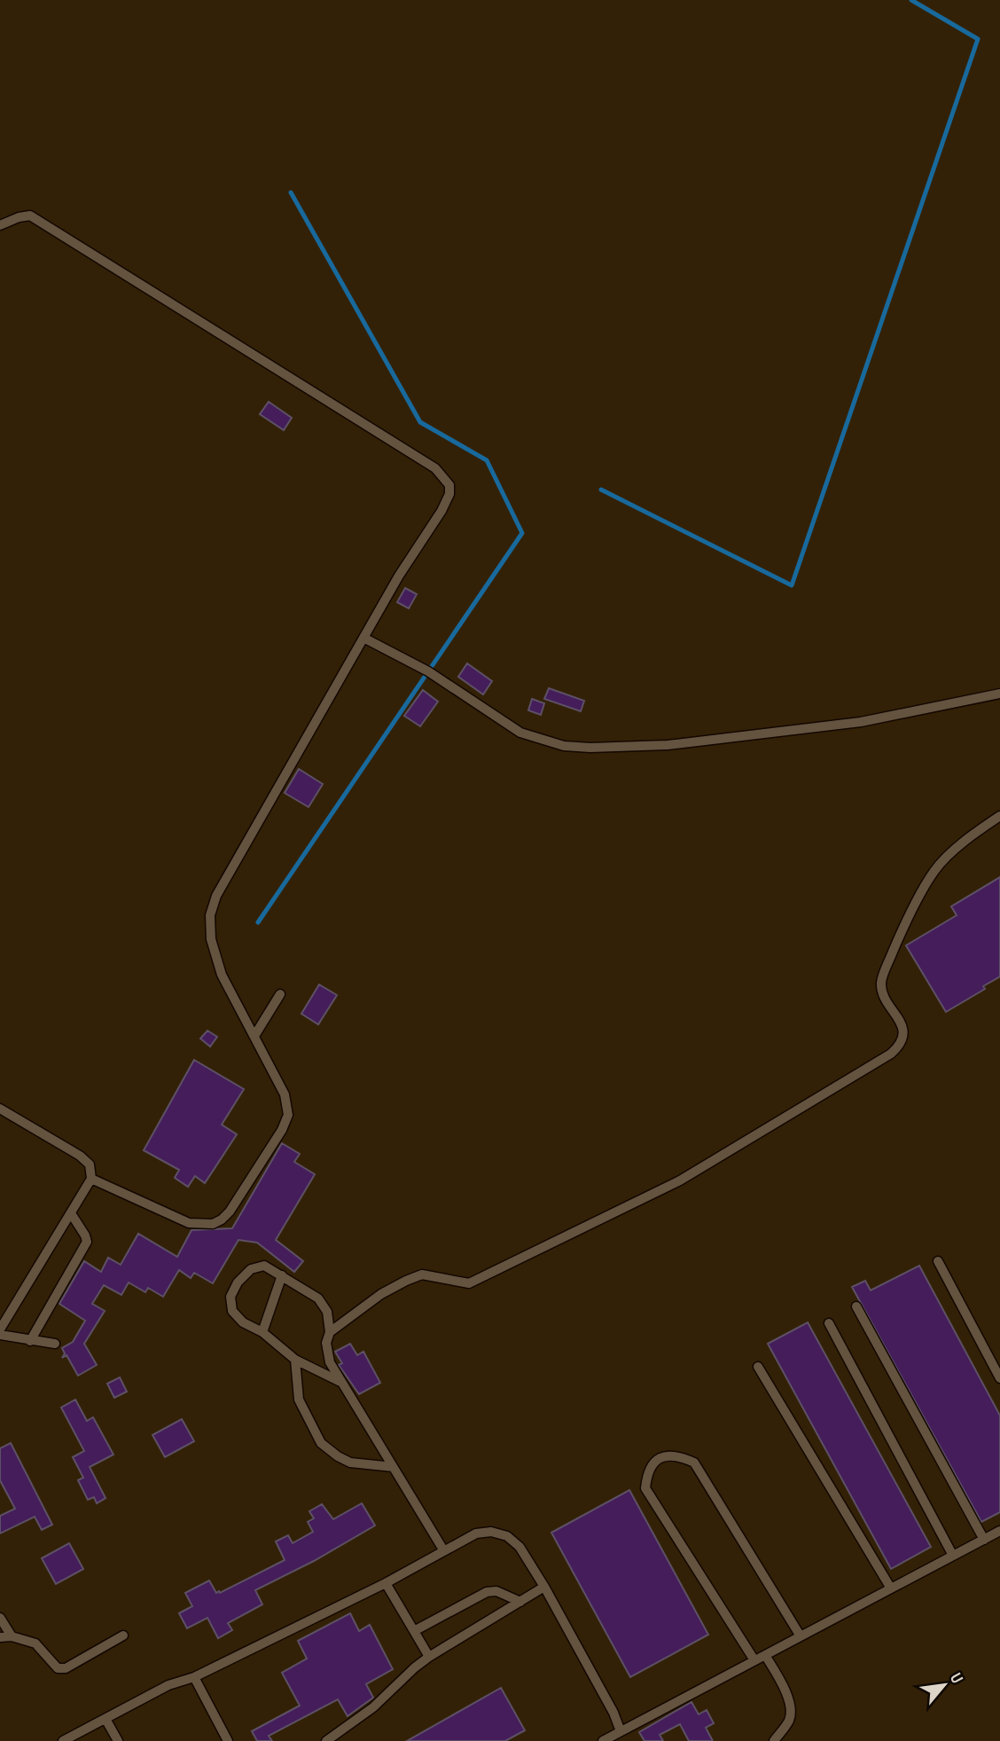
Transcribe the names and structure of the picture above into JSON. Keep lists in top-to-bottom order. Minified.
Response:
{"north":"top right"}
